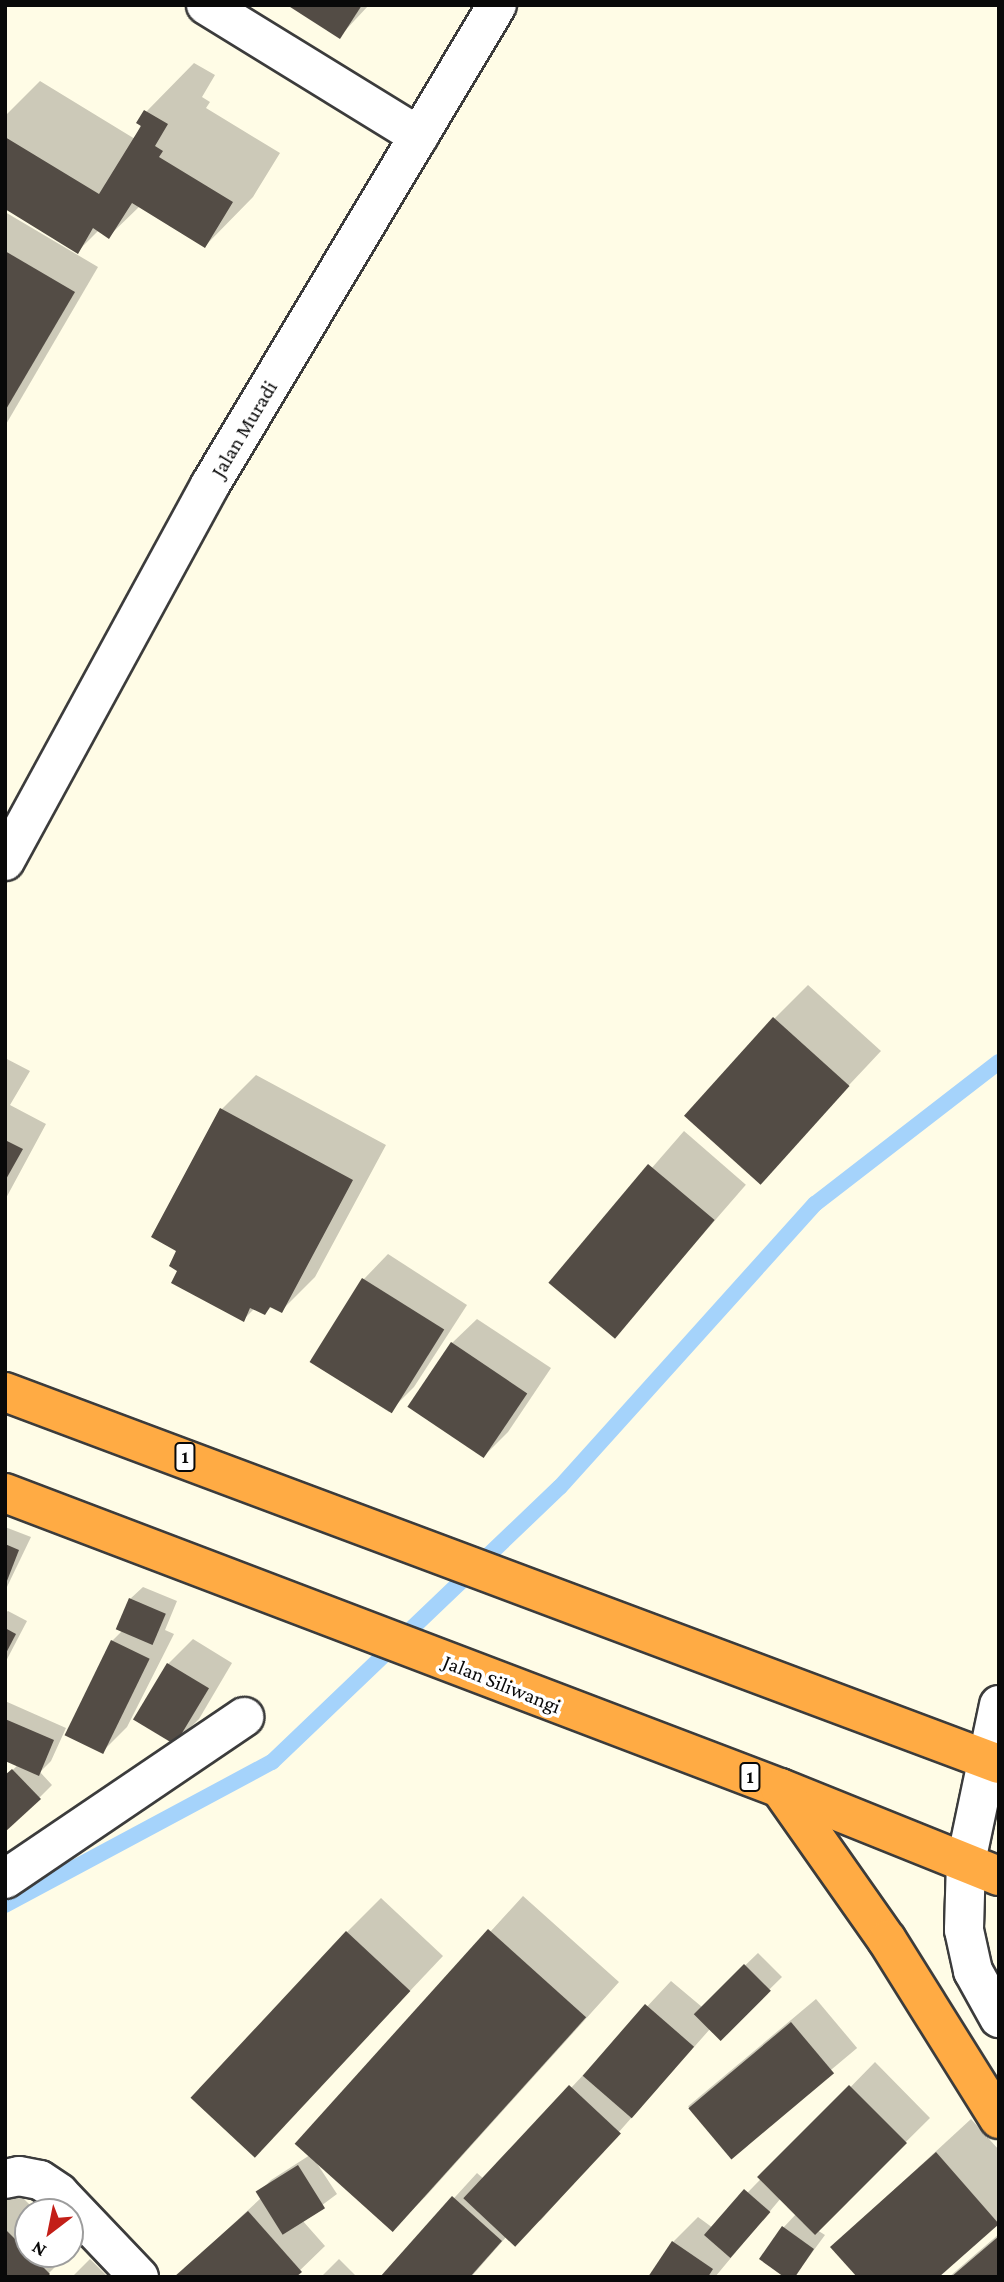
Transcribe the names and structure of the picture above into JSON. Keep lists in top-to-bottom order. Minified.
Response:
{"streets":{"highway":["1","Jalan Siliwangi"],"street":["Jalan Muradi"]},"north":"bottom left"}
